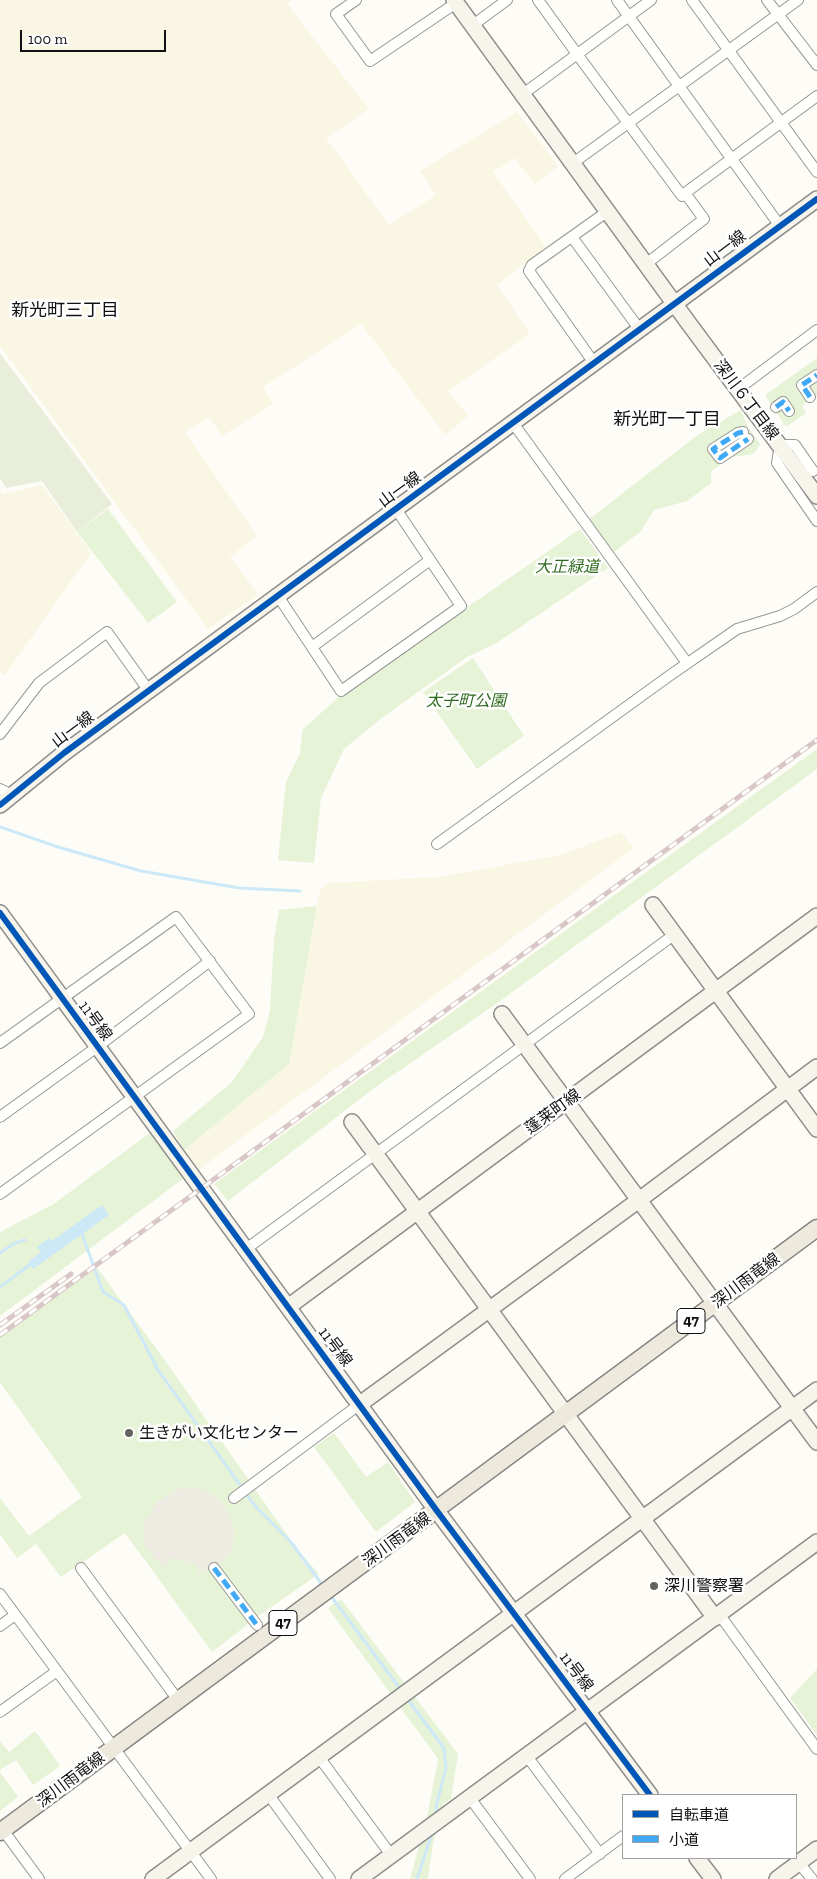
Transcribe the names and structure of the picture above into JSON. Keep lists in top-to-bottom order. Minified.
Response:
{"streets":{"main road":["深川雨竜線","47"],"street":["山一線","深川６丁目線","11号線","蓬莱町線"]},"crossings":[["山一線","深川６丁目線"],["11号線","蓬莱町線"],["11号線","深川雨竜線"]],"districts":["新光町三丁目","新光町一丁目"],"parks":["大正緑道","太子町公園"],"places":["生きがい文化センター","深川警察署"],"legend":["自転車道","小道"],"scale_bar":"100 m"}
